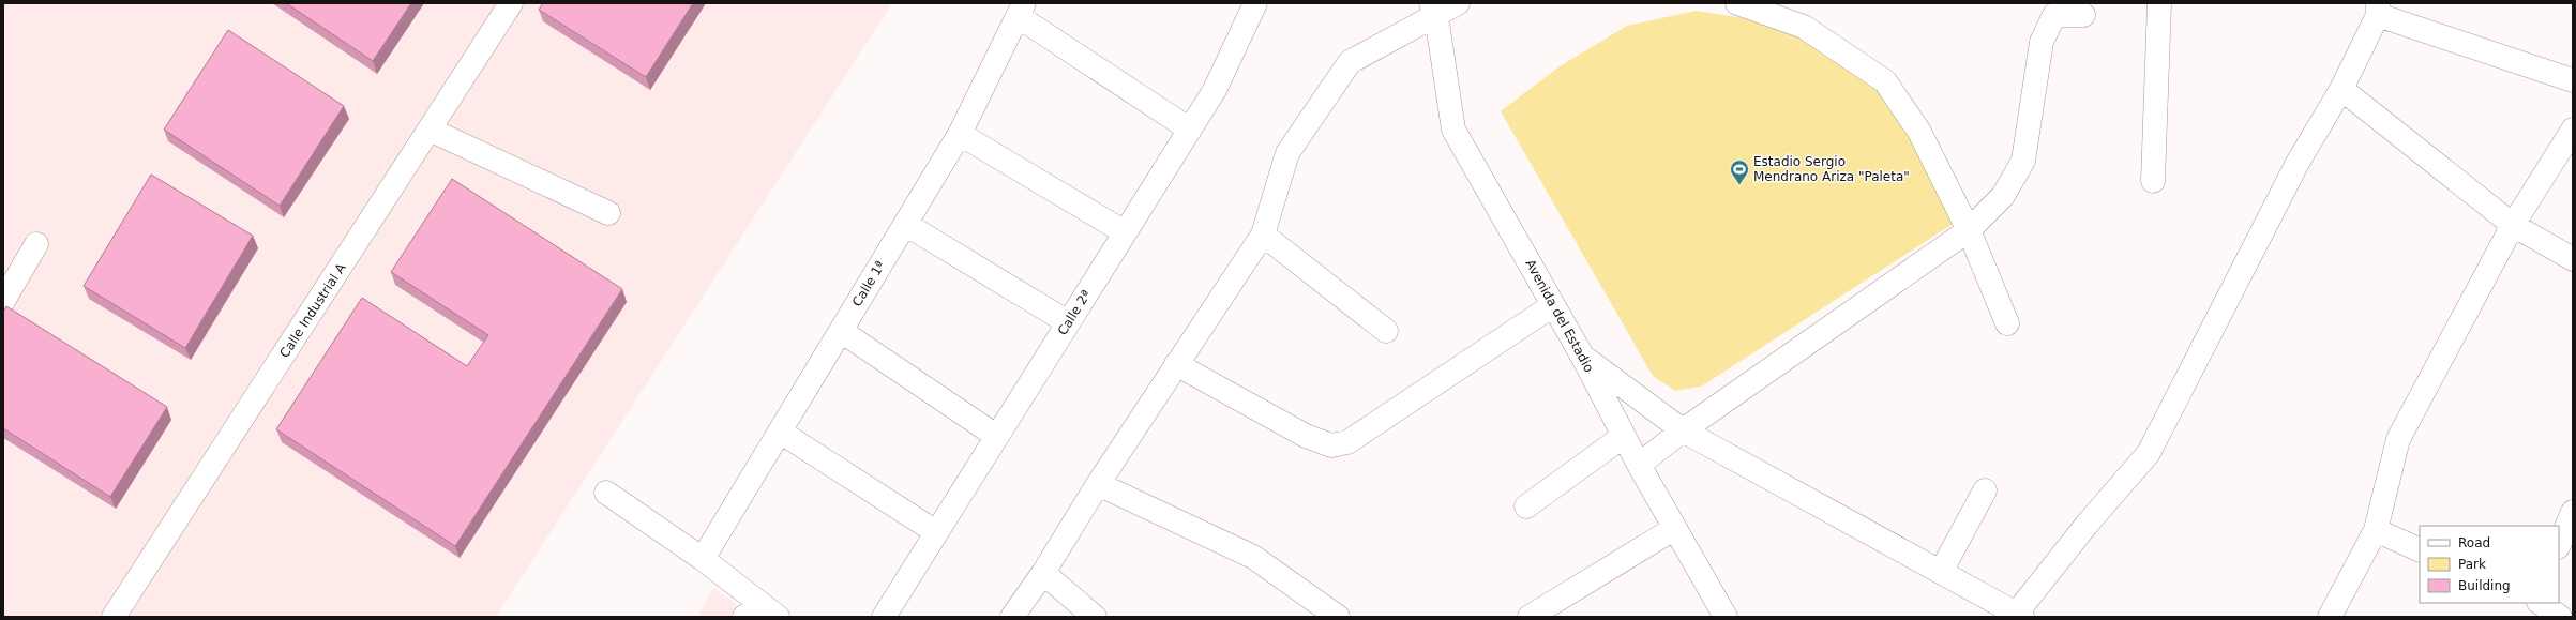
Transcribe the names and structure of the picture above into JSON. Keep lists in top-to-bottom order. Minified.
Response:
{"streets":{"street":["Calle 1ª","Calle Industrial A","Calle 2ª","Avenida del Estadio"]},"places":{"sports":["Estadio Sergio Mendrano Ariza \"Paleta\""]},"legend":["Road","Park","Building"]}
